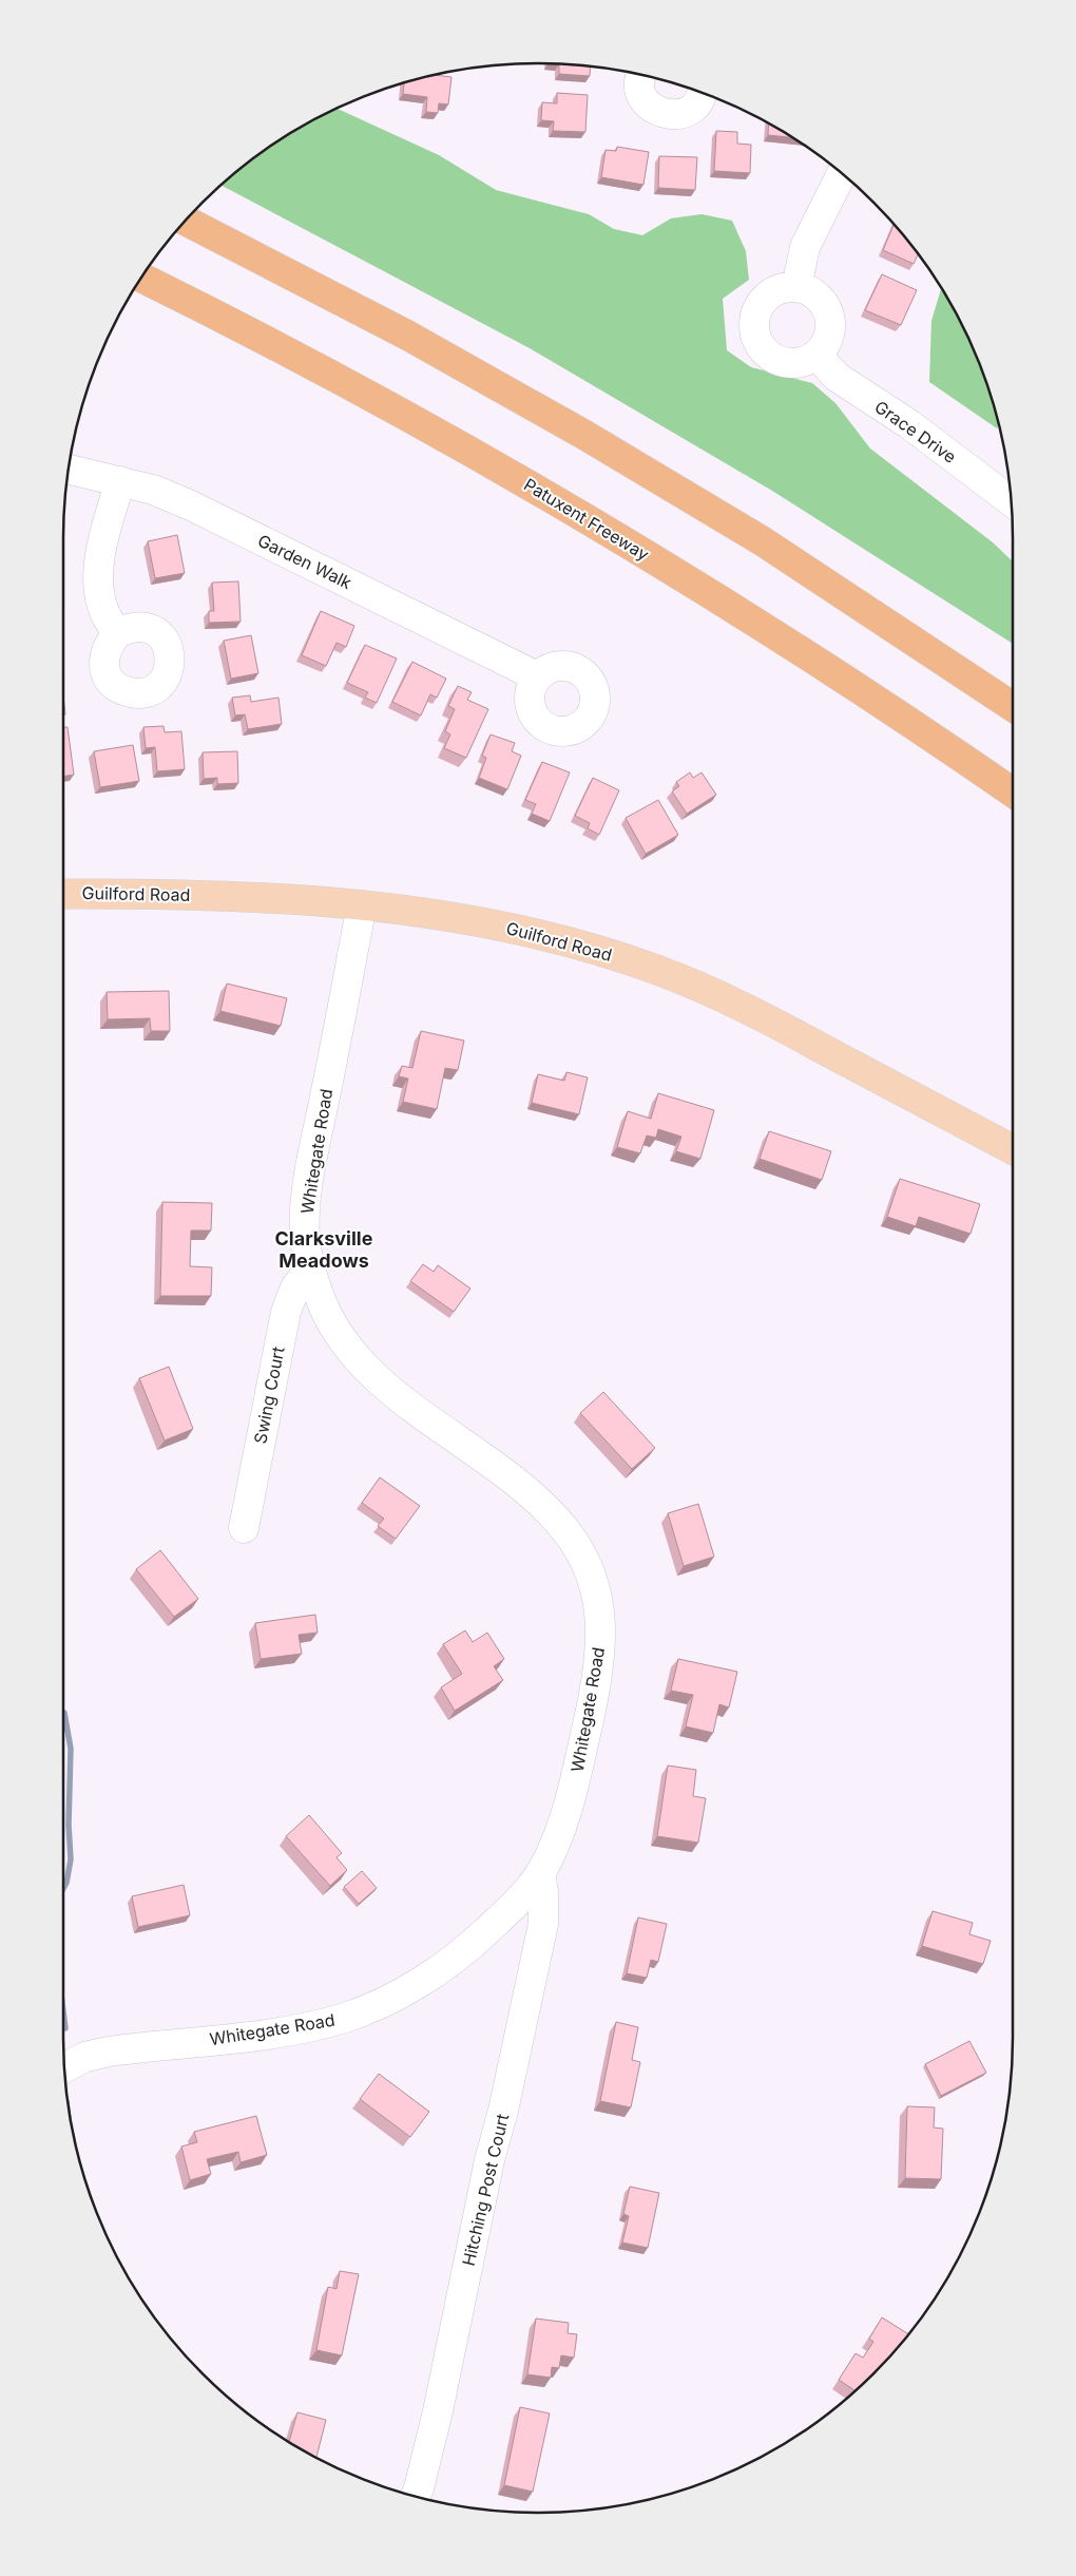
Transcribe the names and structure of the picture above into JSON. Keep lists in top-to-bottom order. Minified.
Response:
{"streets":{"highway":["Patuxent Freeway"],"main road":["Guilford Road"],"street":["Grace Drive","Garden Walk","Whitegate Road","Swing Court","Hitching Post Court"]},"crossings":[["Guilford Road","Whitegate Road"],["Whitegate Road","Swing Court"],["Whitegate Road","Hitching Post Court"]],"districts":["Clarksville Meadows"]}
